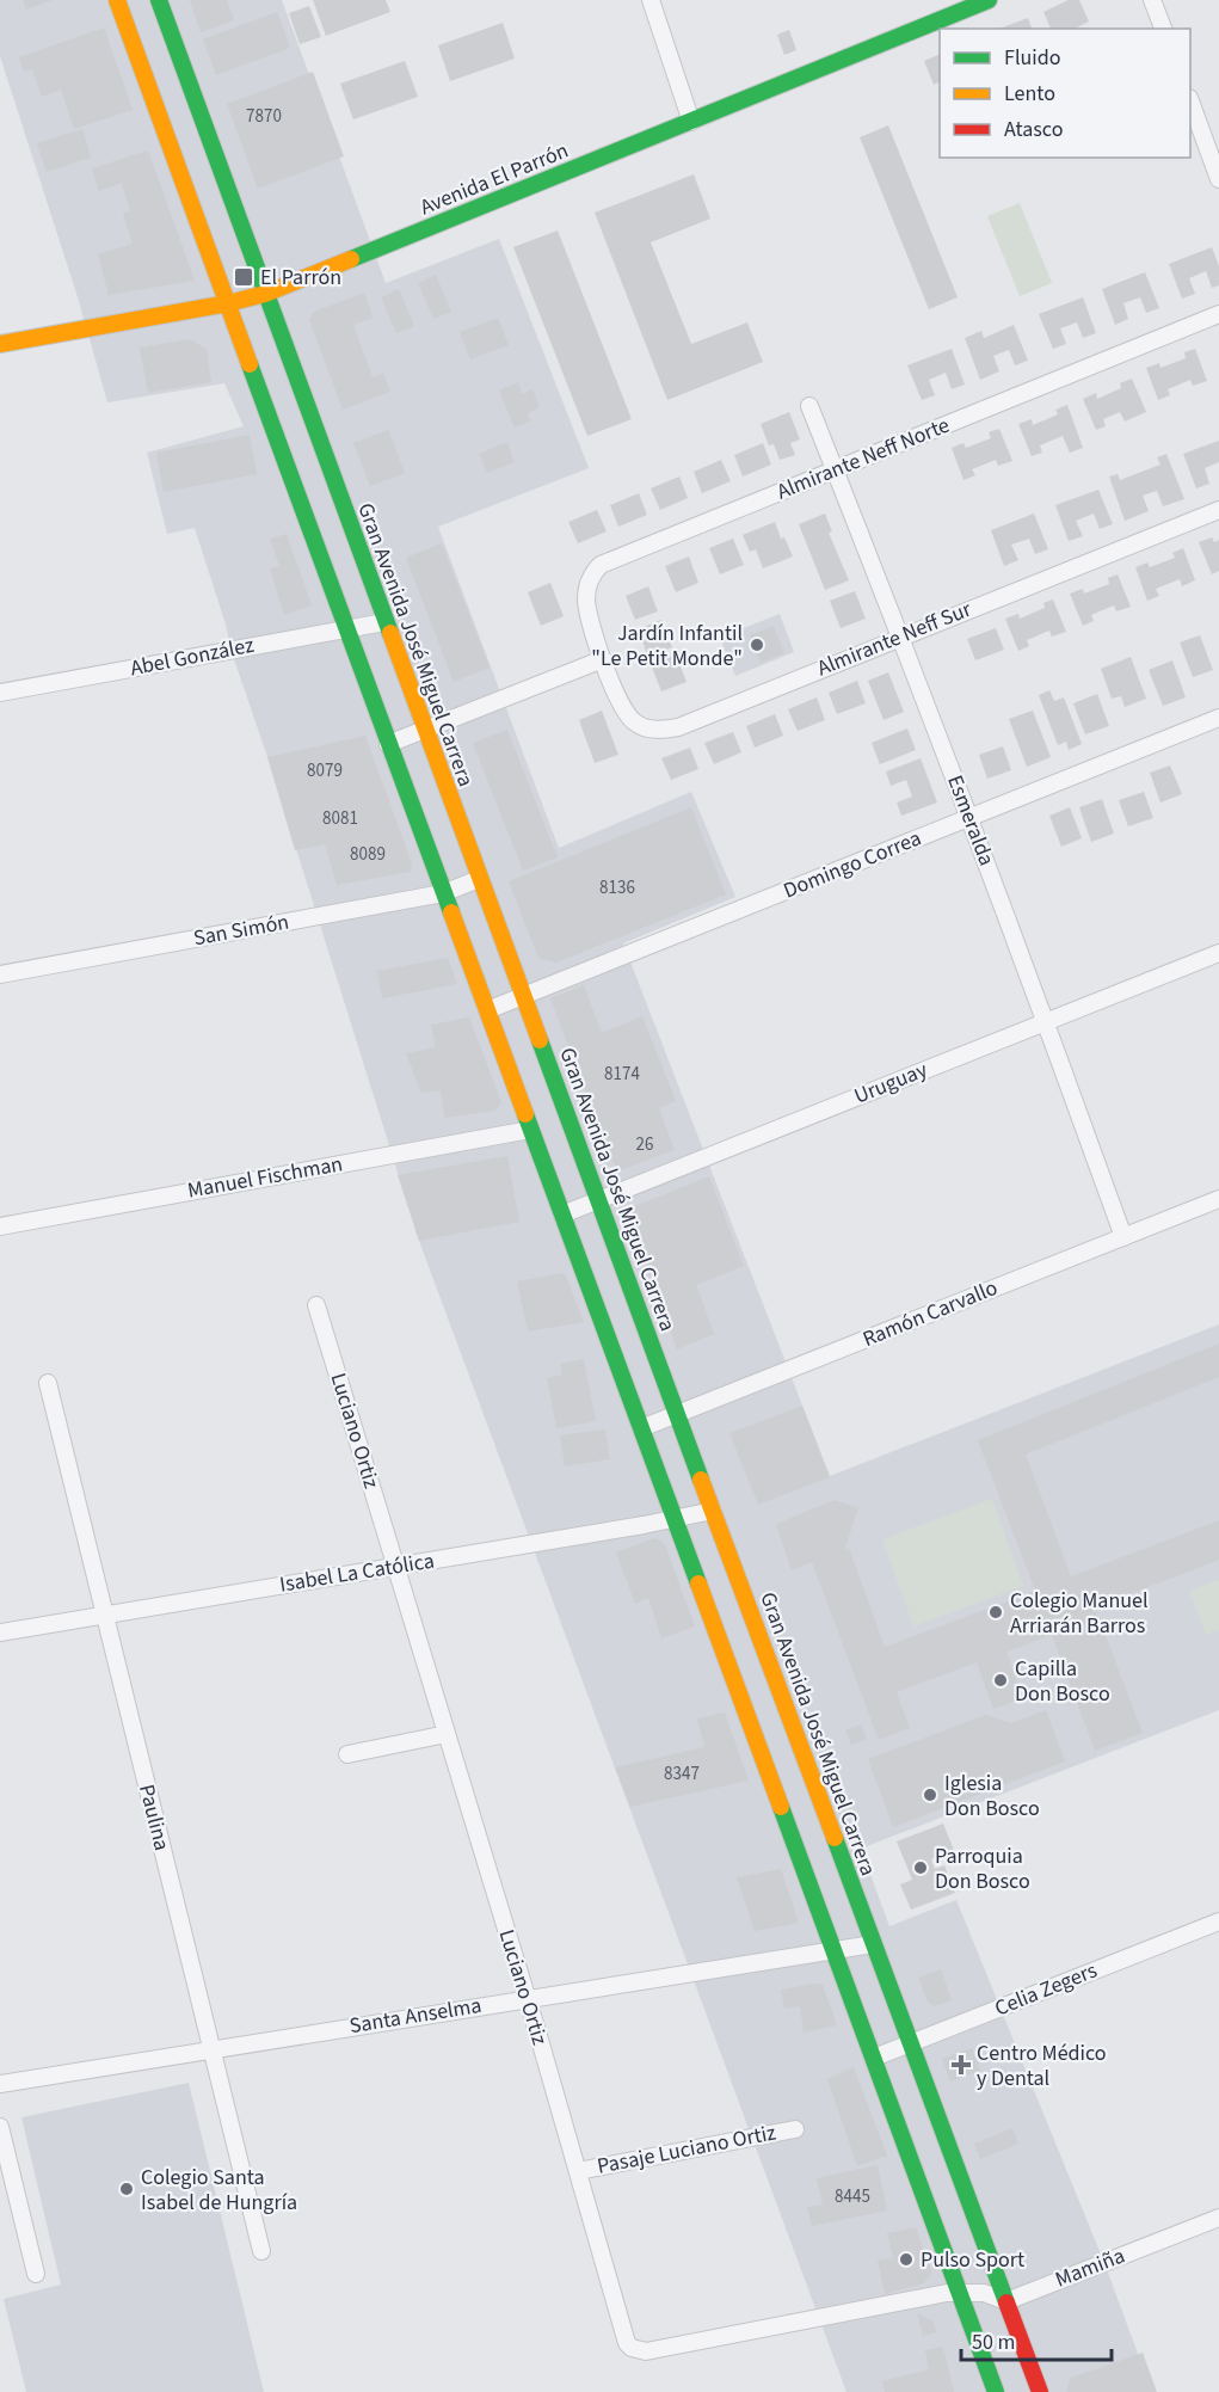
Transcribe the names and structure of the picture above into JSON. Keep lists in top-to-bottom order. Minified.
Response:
{"streets":{"main road":["Avenida El Parrón","Gran Avenida José Miguel Carrera"],"street":["Almirante Neff Norte","Almirante Neff Sur","Abel González","Esmeralda","Domingo Correa","San Simón","Uruguay","Manuel Fischman","Ramón Carvallo","Luciano Ortiz","Isabel La Católica","Paulina","Celia Zegers","Santa Anselma","Pasaje Luciano Ortiz","Mamiña"]},"crossings":[["Avenida El Parrón","Gran Avenida José Miguel Carrera"],["Almirante Neff Norte","Almirante Neff Sur"],["Almirante Neff Norte","Esmeralda"],["Almirante Neff Sur","Esmeralda"],["Gran Avenida José Miguel Carrera","Abel González"],["Gran Avenida José Miguel Carrera","Domingo Correa"],["Gran Avenida José Miguel Carrera","San Simón"],["Gran Avenida José Miguel Carrera","Uruguay"],["Gran Avenida José Miguel Carrera","Ramón Carvallo"],["Gran Avenida José Miguel Carrera","Isabel La Católica"],["Gran Avenida José Miguel Carrera","Celia Zegers"],["Gran Avenida José Miguel Carrera","Santa Anselma"],["Gran Avenida José Miguel Carrera","Mamiña"],["Esmeralda","Domingo Correa"],["Esmeralda","Uruguay"],["Esmeralda","Ramón Carvallo"],["Luciano Ortiz","Isabel La Católica"],["Luciano Ortiz","Santa Anselma"],["Luciano Ortiz","Pasaje Luciano Ortiz"],["Isabel La Católica","Paulina"],["Paulina","Santa Anselma"]],"places":{"transit":["El Parrón"],"other":["Jardín Infantil \"Le Petit Monde\"","Colegio Manuel Arriarán Barros","Capilla Don Bosco","Iglesia Don Bosco","Parroquia Don Bosco","Colegio Santa Isabel de Hungría","Pulso Sport"],"health":["Centro Médico y Dental"]},"house_numbers":["7870","8079","8081","8089","8136","8174","26","8347","8445"],"legend":["Fluido","Lento","Atasco"],"scale_bar":"50 m"}
